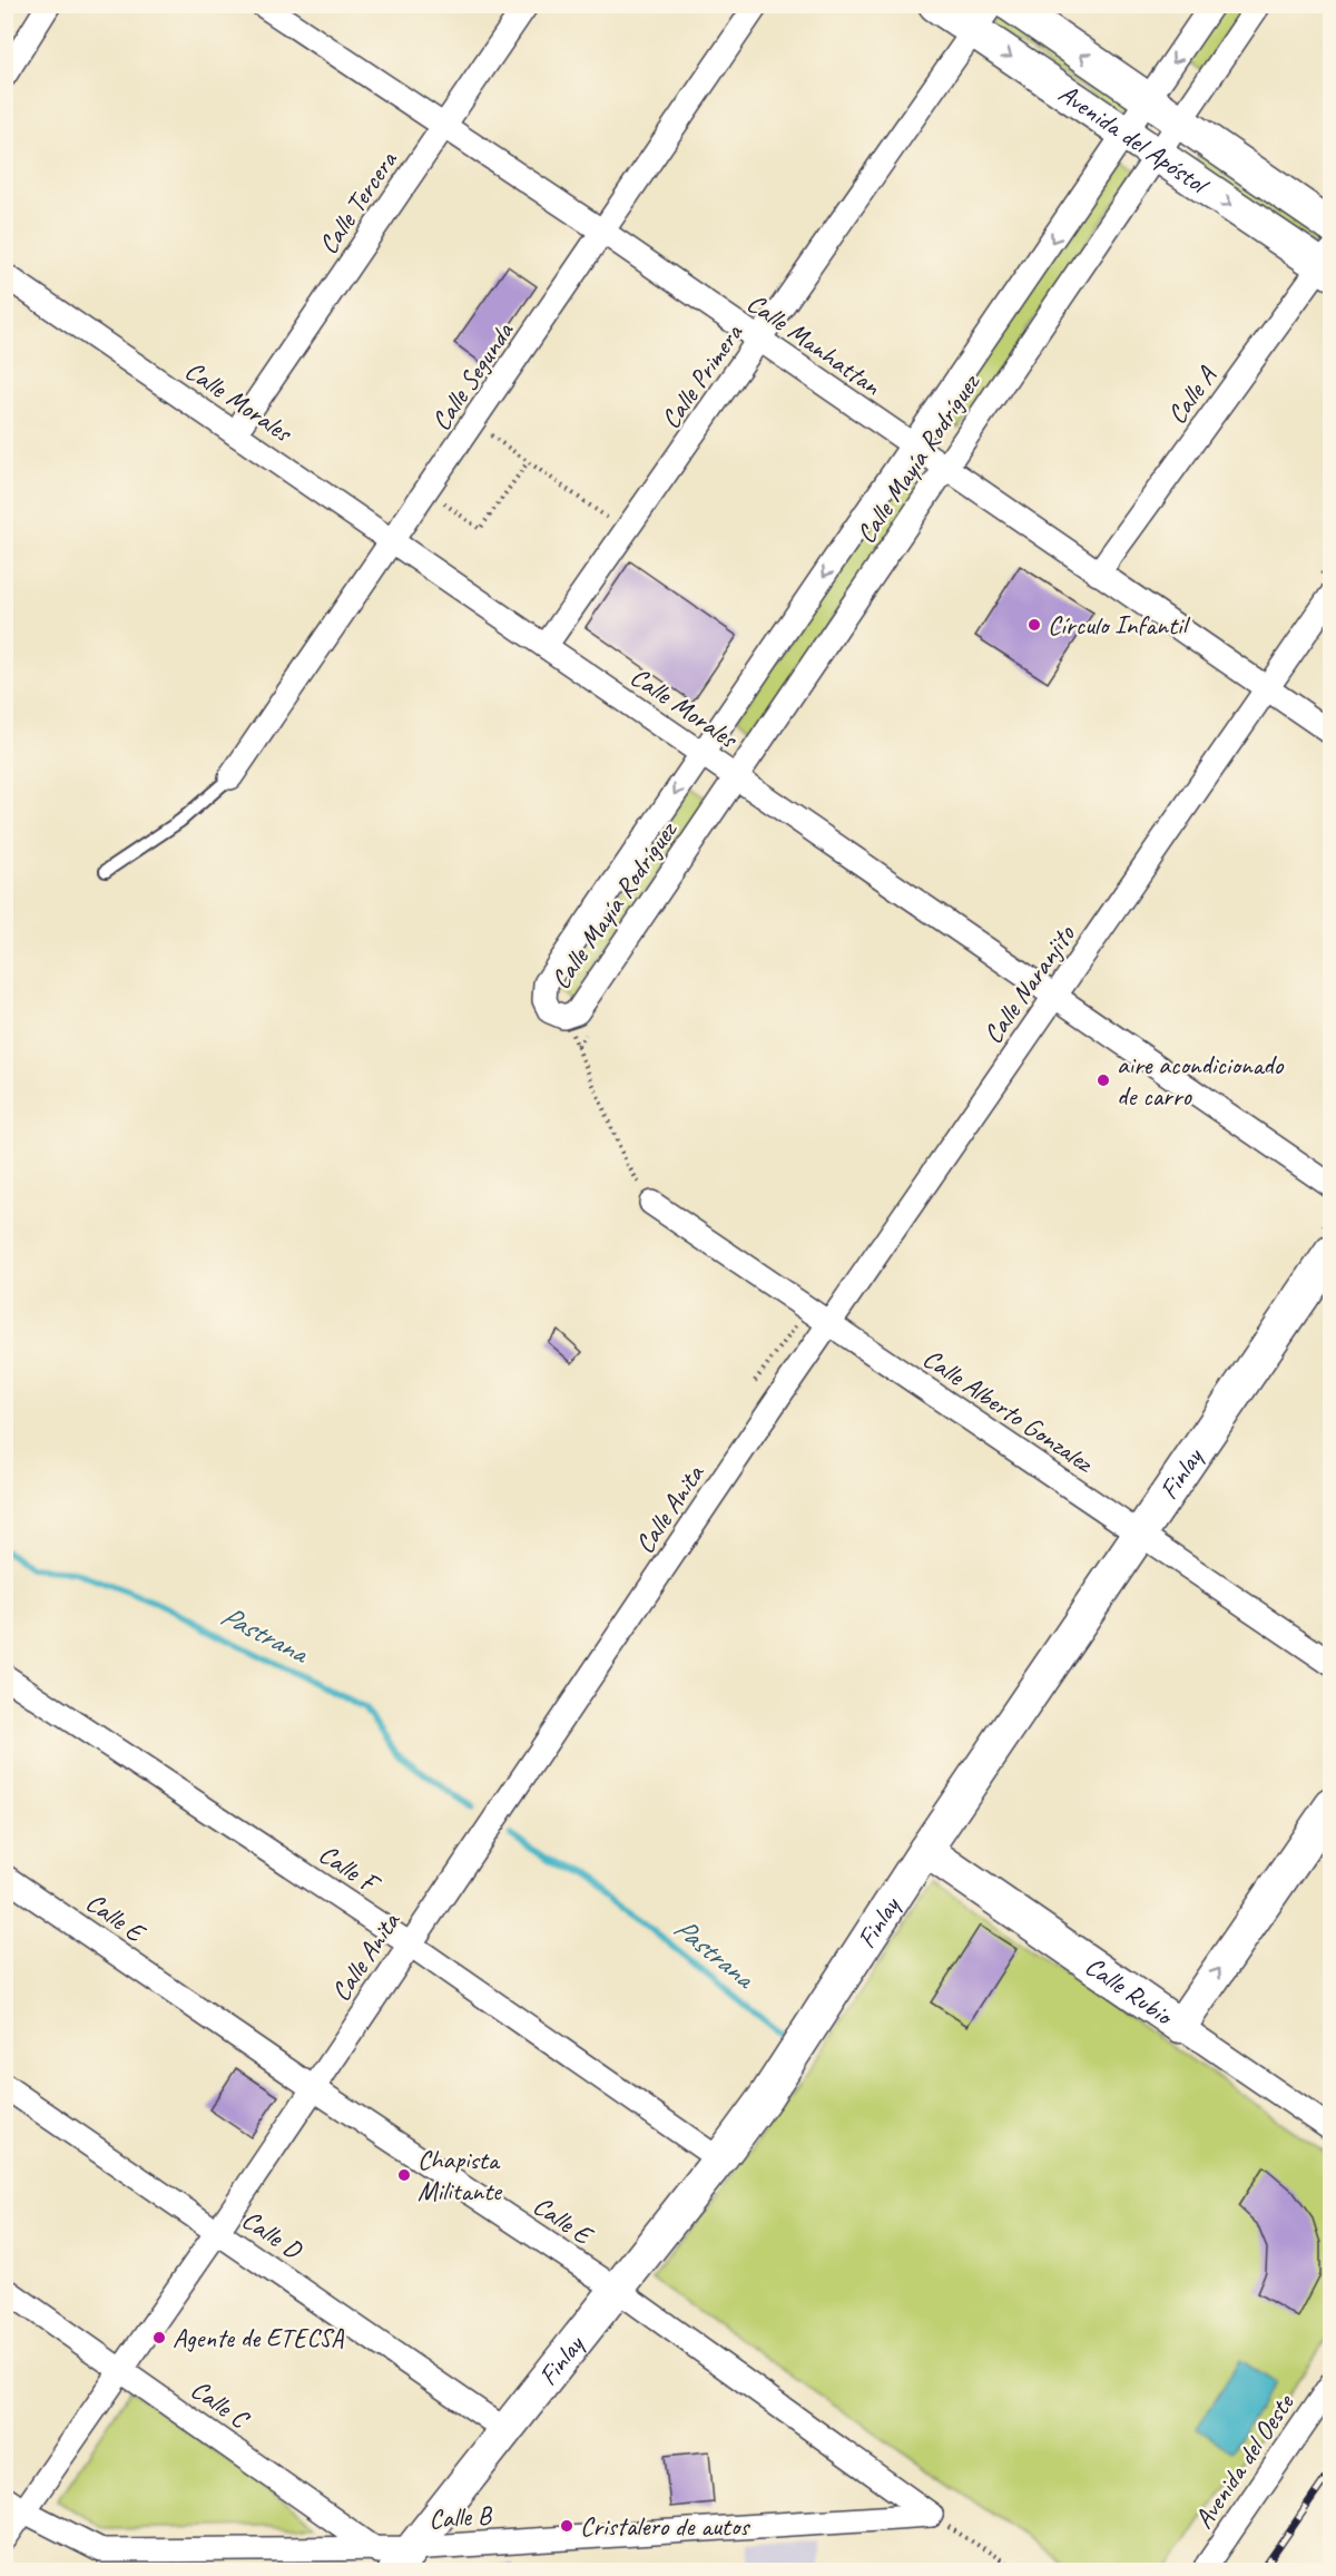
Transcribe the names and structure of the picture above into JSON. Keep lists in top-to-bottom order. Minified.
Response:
{"streets":{"street":["Avenida del Apóstol","Calle Tercera","Calle Manhattan","Calle Segunda","Calle Primera","Calle A","Calle Morales","Calle Mayía Rodríguez","Calle Naranjito","Calle Alberto Gonzalez","Finlay","Calle Anita","Calle F","Calle E","Calle Rubio","Calle D","Calle C","Avenida del Oeste","Calle B"]},"crossings":[["Avenida del Apóstol","Calle Primera"],["Avenida del Apóstol","Calle A"],["Avenida del Apóstol","Calle Mayía Rodríguez"],["Calle Tercera","Calle Manhattan"],["Calle Tercera","Calle Morales"],["Calle Manhattan","Calle Segunda"],["Calle Manhattan","Calle Primera"],["Calle Manhattan","Calle A"],["Calle Manhattan","Calle Mayía Rodríguez"],["Calle Manhattan","Calle Naranjito"],["Calle Segunda","Calle Morales"],["Calle Primera","Calle Morales"],["Calle Morales","Calle Mayía Rodríguez"],["Calle Morales","Calle Naranjito"],["Calle Naranjito","Calle Alberto Gonzalez"],["Calle Naranjito","Calle Anita"],["Calle Alberto Gonzalez","Finlay"],["Finlay","Calle F"],["Finlay","Calle E"],["Finlay","Calle Rubio"],["Finlay","Calle D"],["Finlay","Calle C"],["Finlay","Calle B"],["Calle Anita","Calle F"],["Calle Anita","Calle E"],["Calle Anita","Calle D"],["Calle Anita","Calle C"],["Calle Anita","Calle B"],["Calle E","Calle B"],["Calle C","Calle B"]],"water":["Pastrana"],"places":["Círculo Infantil","aire acondicionado de carro","Chapista Militante","Agente de ETECSA","Cristalero de autos"]}
